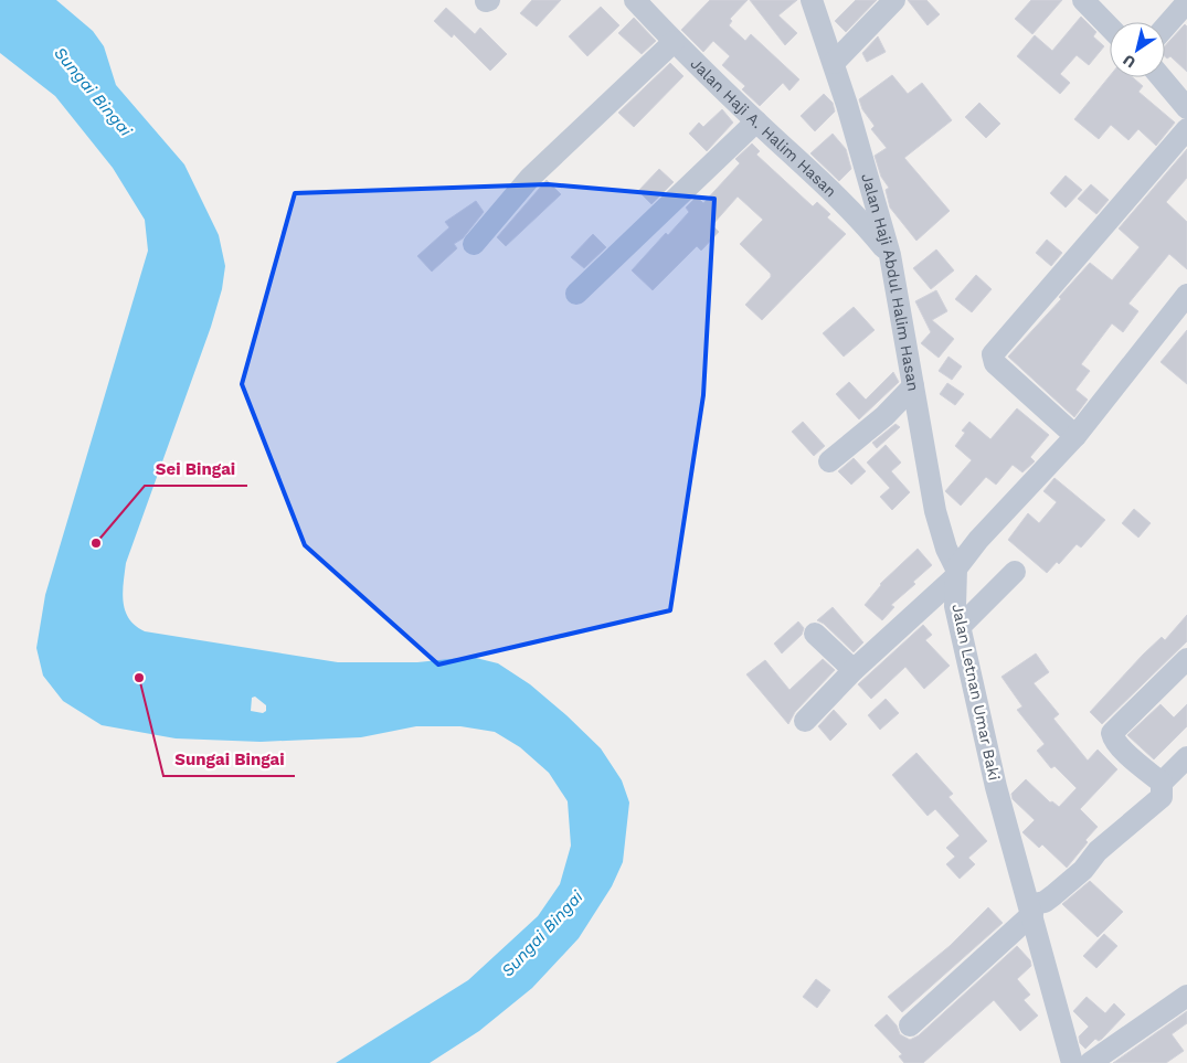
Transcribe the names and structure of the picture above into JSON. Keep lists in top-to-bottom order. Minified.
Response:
{"streets":{"street":["Jalan Haji A. Halim Hasan","Jalan Haji Abdul Halim Hasan","Jalan Letnan Umar Baki"]},"crossings":[["Jalan Haji A. Halim Hasan","Jalan Haji Abdul Halim Hasan"],["Jalan Haji Abdul Halim Hasan","Jalan Letnan Umar Baki"]],"water":["Sungai Bingai"],"places":["Sei Bingai","Sungai Bingai"],"north":"bottom left"}
